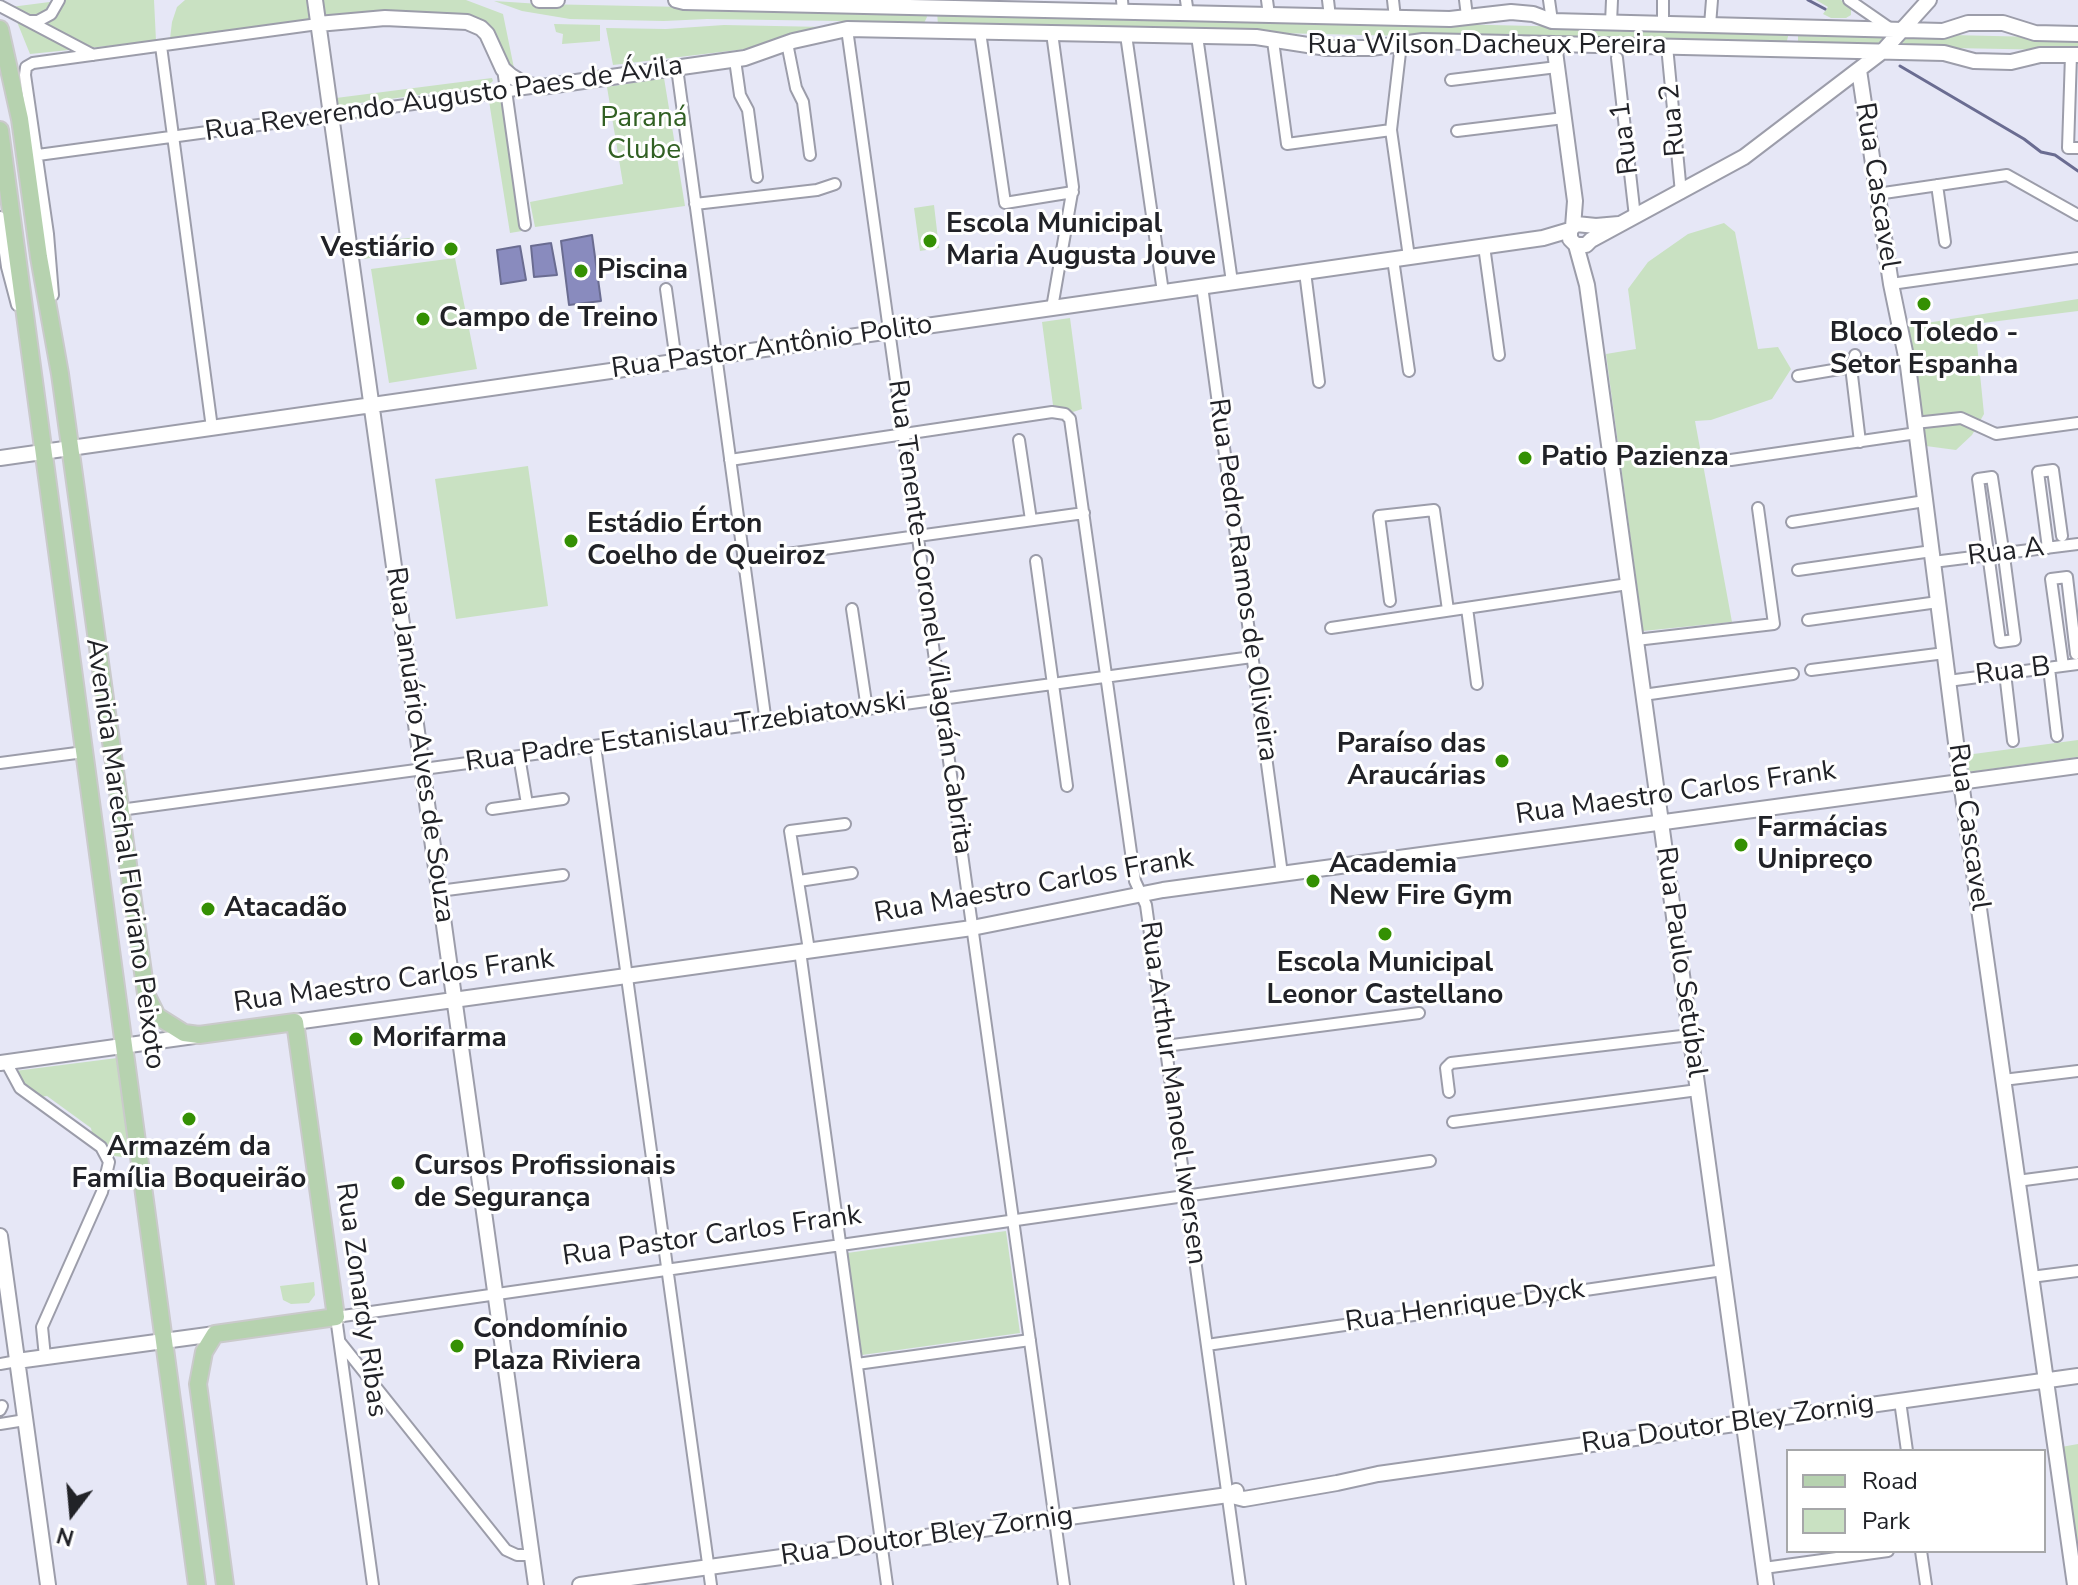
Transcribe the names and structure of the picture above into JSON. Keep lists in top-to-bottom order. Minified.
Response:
{"streets":{"main road":["Rua Wilson Dacheux Pereira","Rua Reverendo Augusto Paes de Ávila","Rua Cascavel","Rua Pastor Antônio Polito","Rua Januário Alves de Souza","Rua Maestro Carlos Frank","Avenida Marechal Floriano Peixoto","Rua Paulo Setúbal","Rua Pastor Carlos Frank","Rua Zonardy Ribas","Rua Doutor Bley Zornig"],"street":["Rua 2","Rua 1","Rua A","Rua Pedro Ramos de Oliveira","Rua Tenente-Coronel Vilagrán Cabrita","Rua B","Rua Padre Estanislau Trzebiatowski","Rua Arthur Manoel Iwersen","Rua Henrique Dyck"]},"crossings":[["Rua Wilson Dacheux Pereira","Rua Reverendo Augusto Paes de Ávila"],["Rua Wilson Dacheux Pereira","Rua 2"],["Rua Wilson Dacheux Pereira","Rua Cascavel"],["Rua Wilson Dacheux Pereira","Rua Pastor Antônio Polito"],["Rua Wilson Dacheux Pereira","Rua Tenente-Coronel Vilagrán Cabrita"],["Rua Wilson Dacheux Pereira","Rua Paulo Setúbal"],["Rua Reverendo Augusto Paes de Ávila","Rua Tenente-Coronel Vilagrán Cabrita"],["Rua Reverendo Augusto Paes de Ávila","Rua Januário Alves de Souza"],["Rua 2","Rua Pastor Antônio Polito"],["Rua 1","Rua Pastor Antônio Polito"],["Rua Cascavel","Rua Pastor Antônio Polito"],["Rua Cascavel","Rua A"],["Rua Cascavel","Rua B"],["Rua Cascavel","Rua Maestro Carlos Frank"],["Rua Cascavel","Rua Doutor Bley Zornig"],["Rua Pastor Antônio Polito","Rua Pedro Ramos de Oliveira"],["Rua Pastor Antônio Polito","Rua Tenente-Coronel Vilagrán Cabrita"],["Rua Pastor Antônio Polito","Rua Januário Alves de Souza"],["Rua Pastor Antônio Polito","Avenida Marechal Floriano Peixoto"],["Rua Pastor Antônio Polito","Rua Paulo Setúbal"],["Rua Pedro Ramos de Oliveira","Rua Padre Estanislau Trzebiatowski"],["Rua Pedro Ramos de Oliveira","Rua Maestro Carlos Frank"],["Rua Tenente-Coronel Vilagrán Cabrita","Rua Padre Estanislau Trzebiatowski"],["Rua Tenente-Coronel Vilagrán Cabrita","Rua Maestro Carlos Frank"],["Rua Tenente-Coronel Vilagrán Cabrita","Rua Arthur Manoel Iwersen"],["Rua Tenente-Coronel Vilagrán Cabrita","Rua Pastor Carlos Frank"],["Rua Tenente-Coronel Vilagrán Cabrita","Rua Doutor Bley Zornig"],["Rua Padre Estanislau Trzebiatowski","Rua Januário Alves de Souza"],["Rua Padre Estanislau Trzebiatowski","Avenida Marechal Floriano Peixoto"],["Rua Padre Estanislau Trzebiatowski","Rua Arthur Manoel Iwersen"],["Rua Januário Alves de Souza","Rua Maestro Carlos Frank"],["Rua Januário Alves de Souza","Rua Pastor Carlos Frank"],["Rua Maestro Carlos Frank","Avenida Marechal Floriano Peixoto"],["Rua Maestro Carlos Frank","Rua Paulo Setúbal"],["Rua Maestro Carlos Frank","Rua Arthur Manoel Iwersen"],["Rua Maestro Carlos Frank","Rua Zonardy Ribas"],["Avenida Marechal Floriano Peixoto","Rua Pastor Carlos Frank"],["Rua Paulo Setúbal","Rua Henrique Dyck"],["Rua Paulo Setúbal","Rua Doutor Bley Zornig"],["Rua Arthur Manoel Iwersen","Rua Pastor Carlos Frank"],["Rua Arthur Manoel Iwersen","Rua Henrique Dyck"],["Rua Arthur Manoel Iwersen","Rua Doutor Bley Zornig"],["Rua Pastor Carlos Frank","Rua Zonardy Ribas"]],"parks":["Paraná Clube"],"places":["Escola Municipal Maria Augusta Jouve","Vestiário","Piscina","Bloco Toledo - Setor Espanha","Campo de Treino","Patio Pazienza","Estádio Érton Coelho de Queiroz","Paraíso das Araucárias","Farmácias Unipreço","Academia New Fire Gym","Atacadão","Escola Municipal Leonor Castellano","Morifarma","Armazém da Família Boqueirão","Cursos Profissionais de Segurança","Condomínio Plaza Riviera"],"legend":["Road","Park"],"north":"bottom"}
